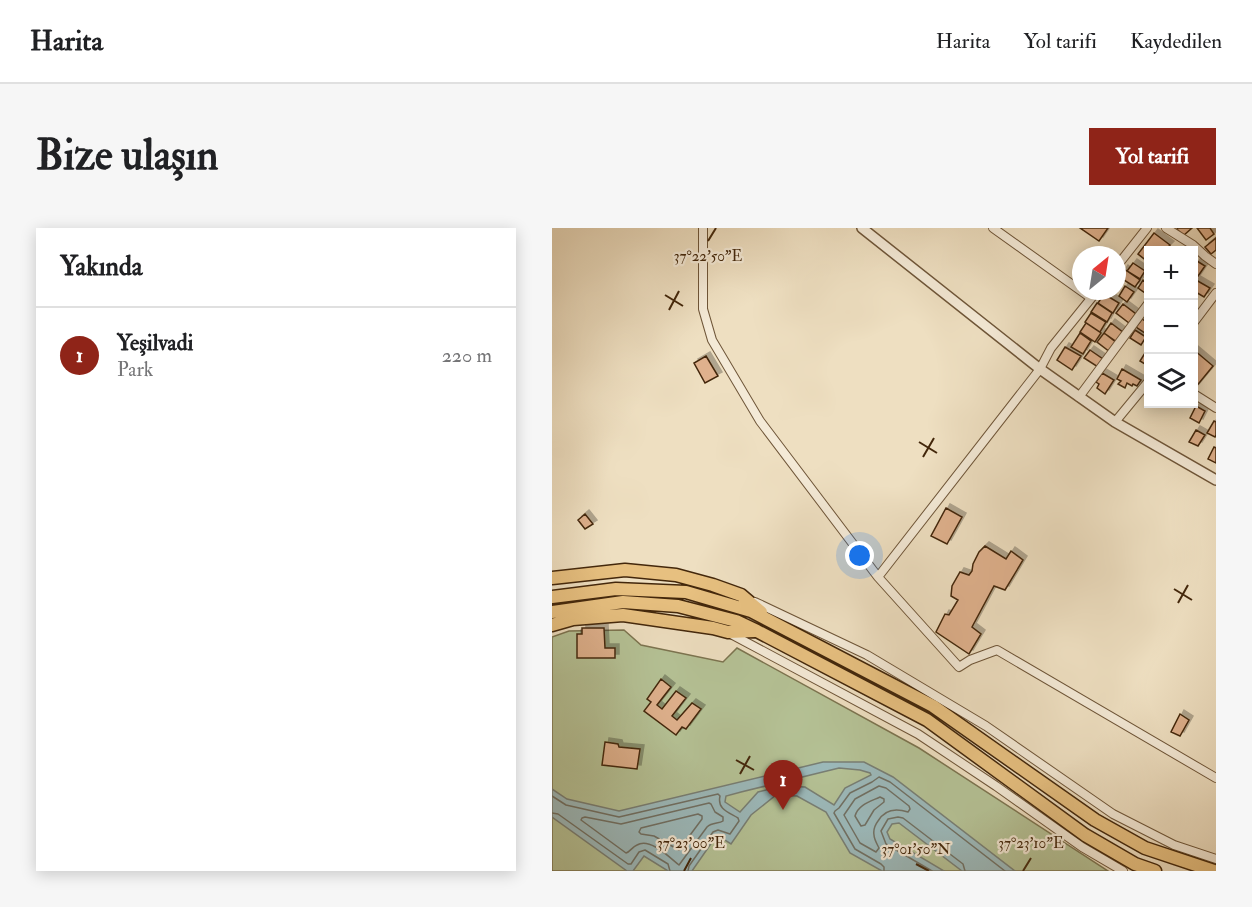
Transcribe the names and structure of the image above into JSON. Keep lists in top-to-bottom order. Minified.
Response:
{"north":"top right","page":{"header":"Harita","nav":["Harita","Yol tarifi","Kaydedilen"],"buttons":"Yol tarifi","title":"Bize ulaşın","heading":"Yakında","map_buttons":["+","−"],"list":[{"mark":"1","name":"Yeşilvadi","note":"Park","value":"220 m"}],"pins":"1"},"coordinates":["37°22'50\"E","37°23'00\"E","37°23'10\"E","37°01'50\"N"]}
